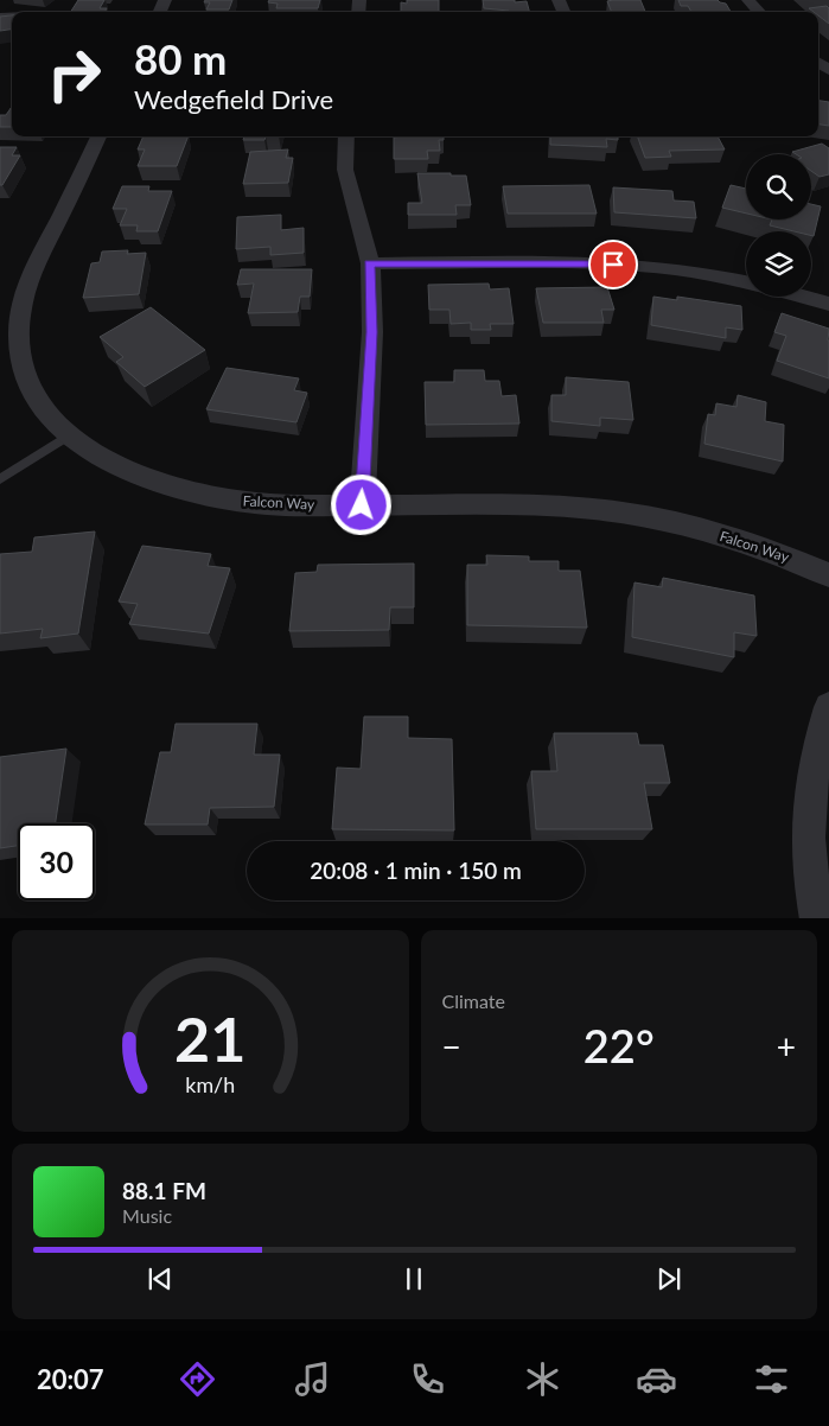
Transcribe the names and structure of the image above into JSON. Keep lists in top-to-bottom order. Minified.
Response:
{"streets":{"street":["Falcon Way"]},"page":{"turn":["80 m","Wedgefield Drive"],"limit":"30","trip":"20:08 · 1 min · 150 m","tile":"Climate","heat":["−","22°","+"],"song":["88.1 FM","Music"],"tabs":"20:07","gauge":["21","km/h"]}}
